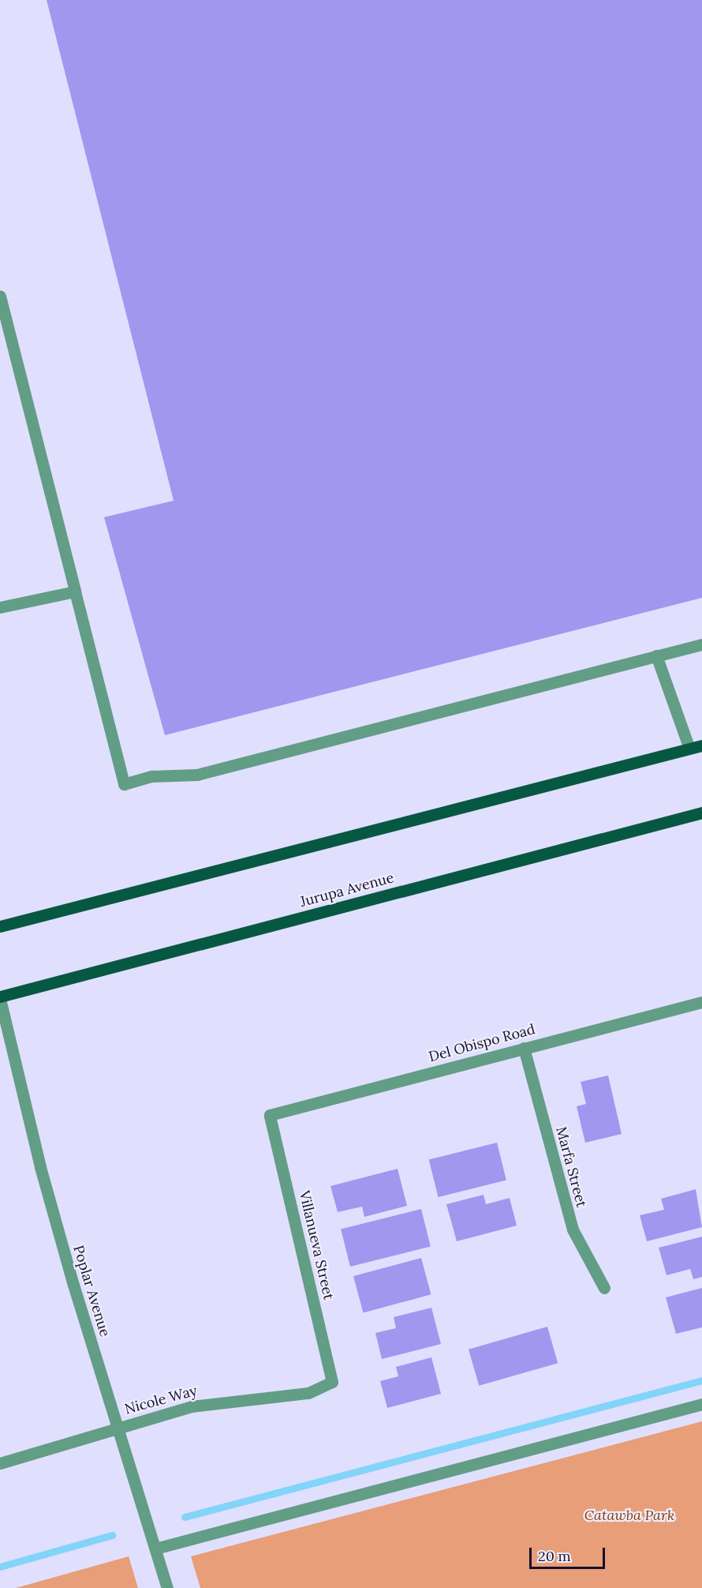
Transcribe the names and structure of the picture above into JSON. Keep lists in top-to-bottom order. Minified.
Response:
{"streets":{"main road":["Jurupa Avenue"],"street":["Del Obispo Road","Marfa Street","Villanueva Street","Poplar Avenue","Nicole Way"]},"crossings":[["Jurupa Avenue","Poplar Avenue"],["Del Obispo Road","Marfa Street"],["Del Obispo Road","Villanueva Street"],["Villanueva Street","Nicole Way"],["Poplar Avenue","Nicole Way"]],"parks":["Catawba Park"],"scale_bar":"20 m"}
